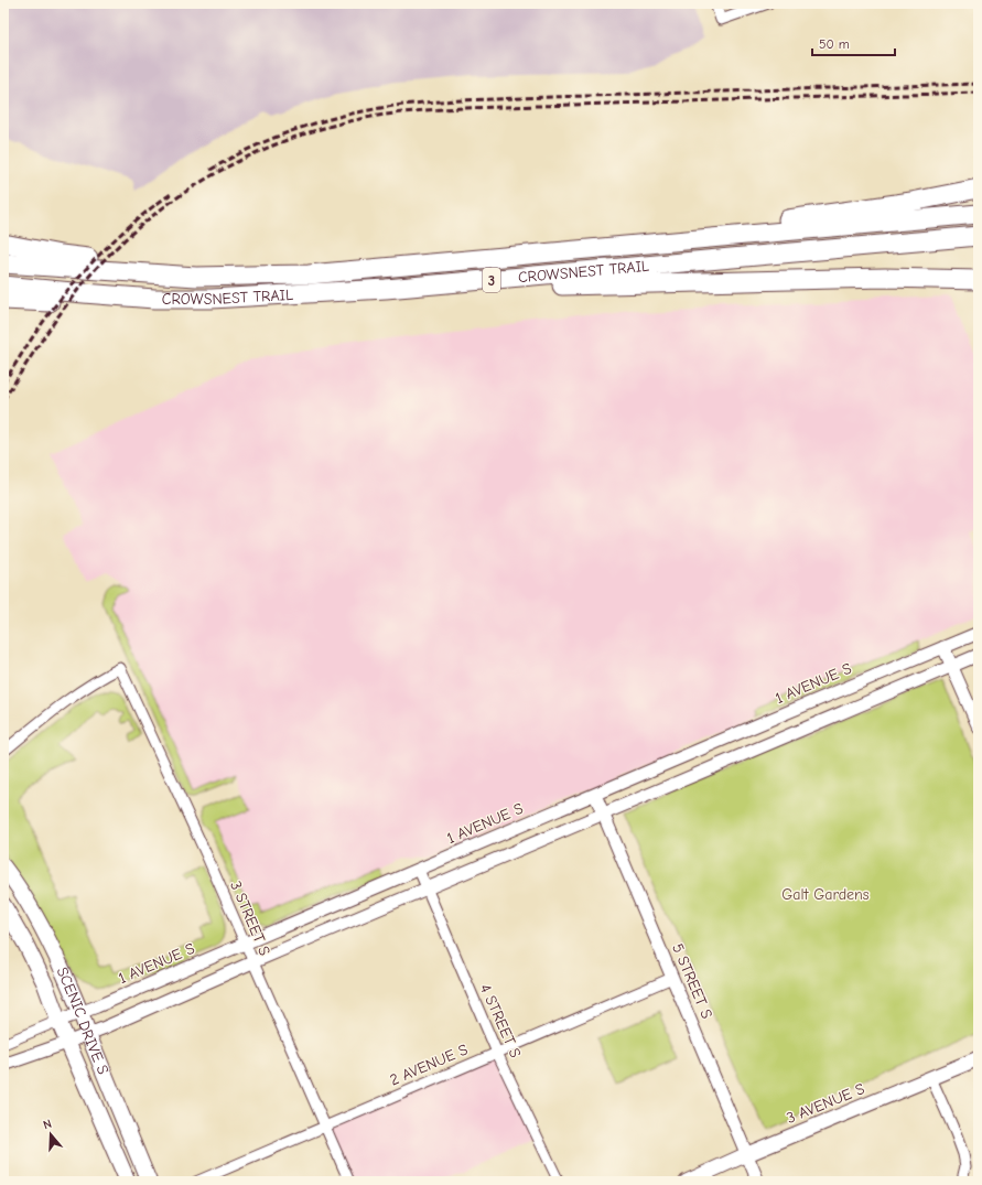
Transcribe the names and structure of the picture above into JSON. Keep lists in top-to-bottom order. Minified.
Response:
{"streets":{"highway":["CROWSNEST TRAIL","3"],"main road":["SCENIC DRIVE S","3 AVENUE S"],"street":["1 AVENUE S","3 STREET S","5 STREET S","4 STREET S","2 AVENUE S"]},"crossings":[["1 AVENUE S","3 STREET S"],["1 AVENUE S","5 STREET S"],["1 AVENUE S","SCENIC DRIVE S"],["1 AVENUE S","4 STREET S"],["3 STREET S","2 AVENUE S"],["5 STREET S","2 AVENUE S"],["5 STREET S","3 AVENUE S"],["4 STREET S","2 AVENUE S"]],"parks":["Galt Gardens"],"scale_bar":"50 m","north":"top"}
